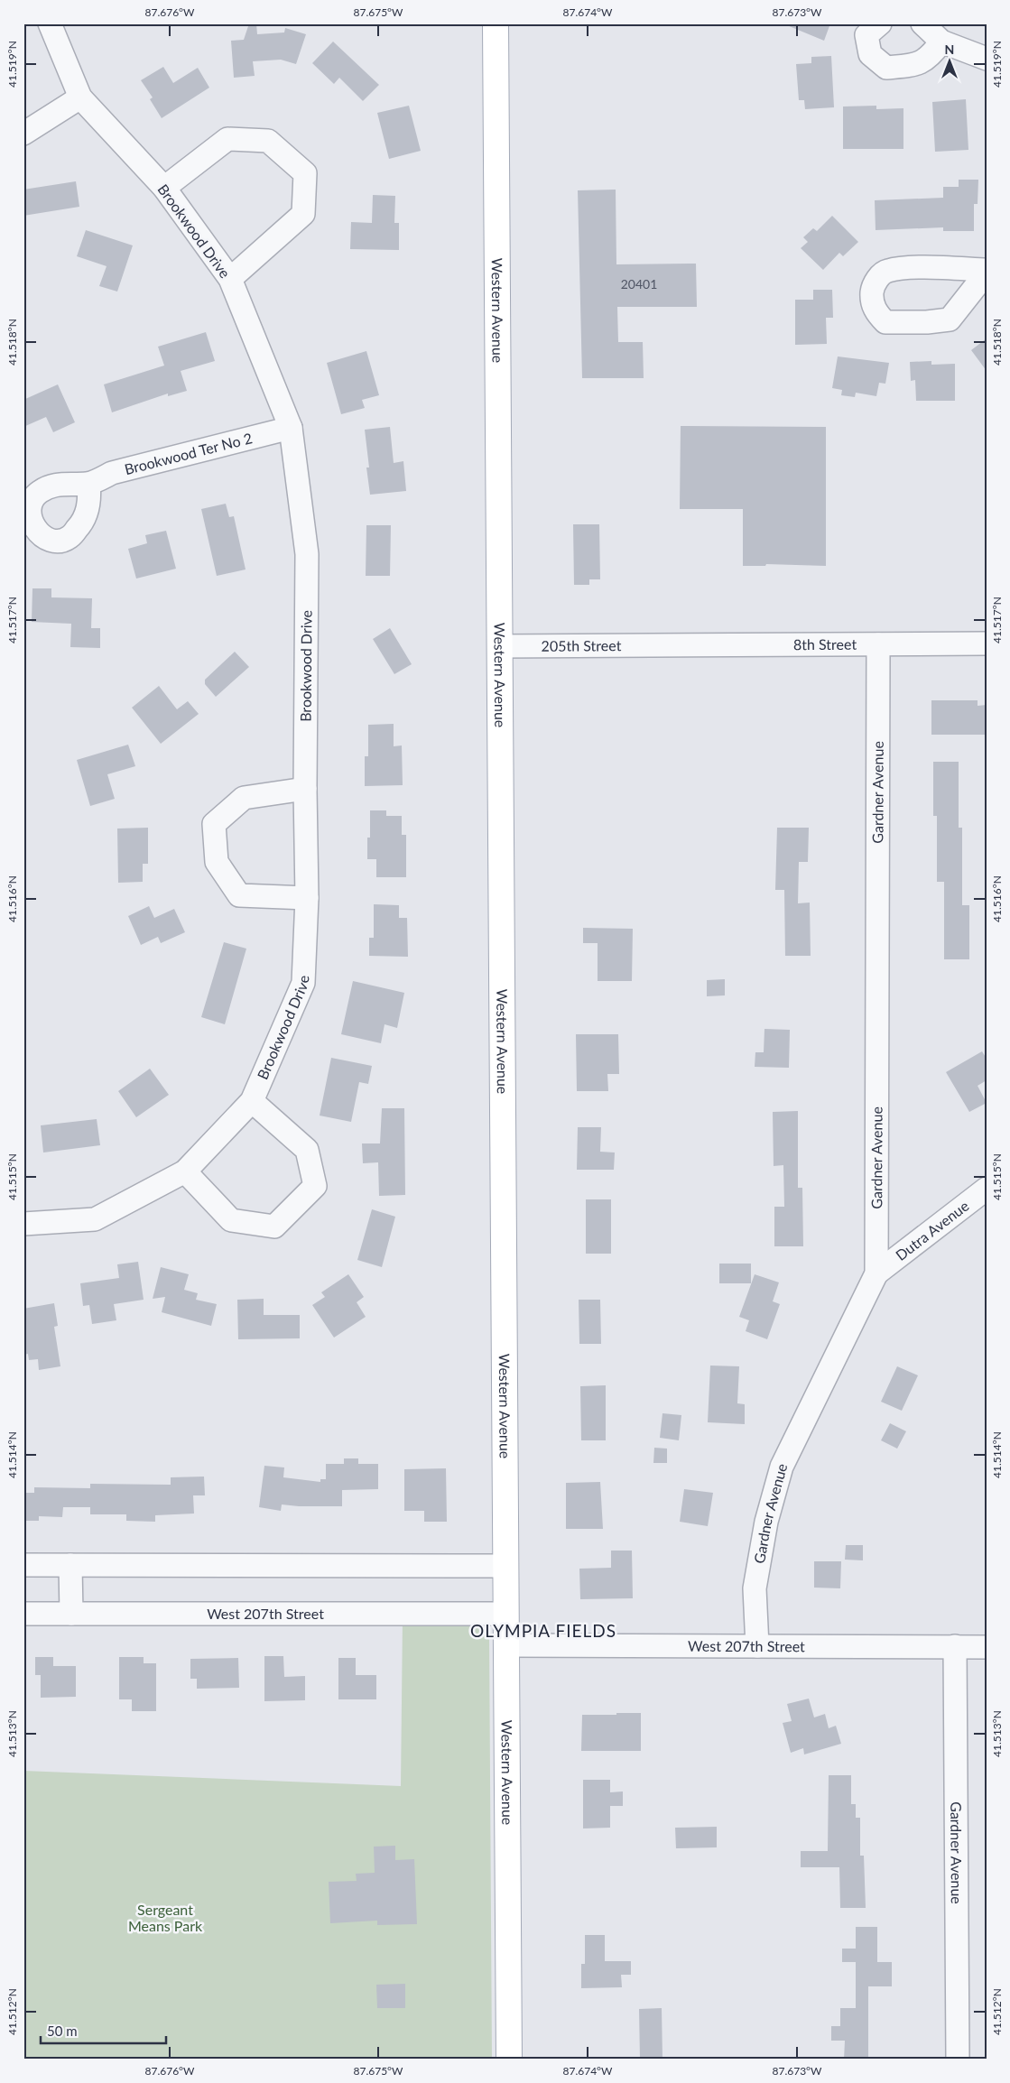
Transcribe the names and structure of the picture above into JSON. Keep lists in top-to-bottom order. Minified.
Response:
{"streets":{"main road":["Western Avenue"],"street":["Brookwood Drive","Brookwood Ter No 2","8th Street","205th Street","Gardner Avenue","Dutra Avenue","West 207th Street"]},"crossings":[["Brookwood Drive","Brookwood Ter No 2"],["Western Avenue","205th Street"],["Western Avenue","West 207th Street"],["8th Street","205th Street"],["8th Street","Gardner Avenue"],["Gardner Avenue","Dutra Avenue"],["Gardner Avenue","West 207th Street"]],"districts":["OLYMPIA FIELDS"],"parks":["Sergeant Means Park"],"house_numbers":["20401"],"scale_bar":"50 m","north":"top","coordinates":["87.676°W","87.675°W","87.674°W","87.673°W","41.519°N","41.518°N","41.517°N","41.516°N","41.515°N","41.514°N","41.513°N","41.512°N"]}
